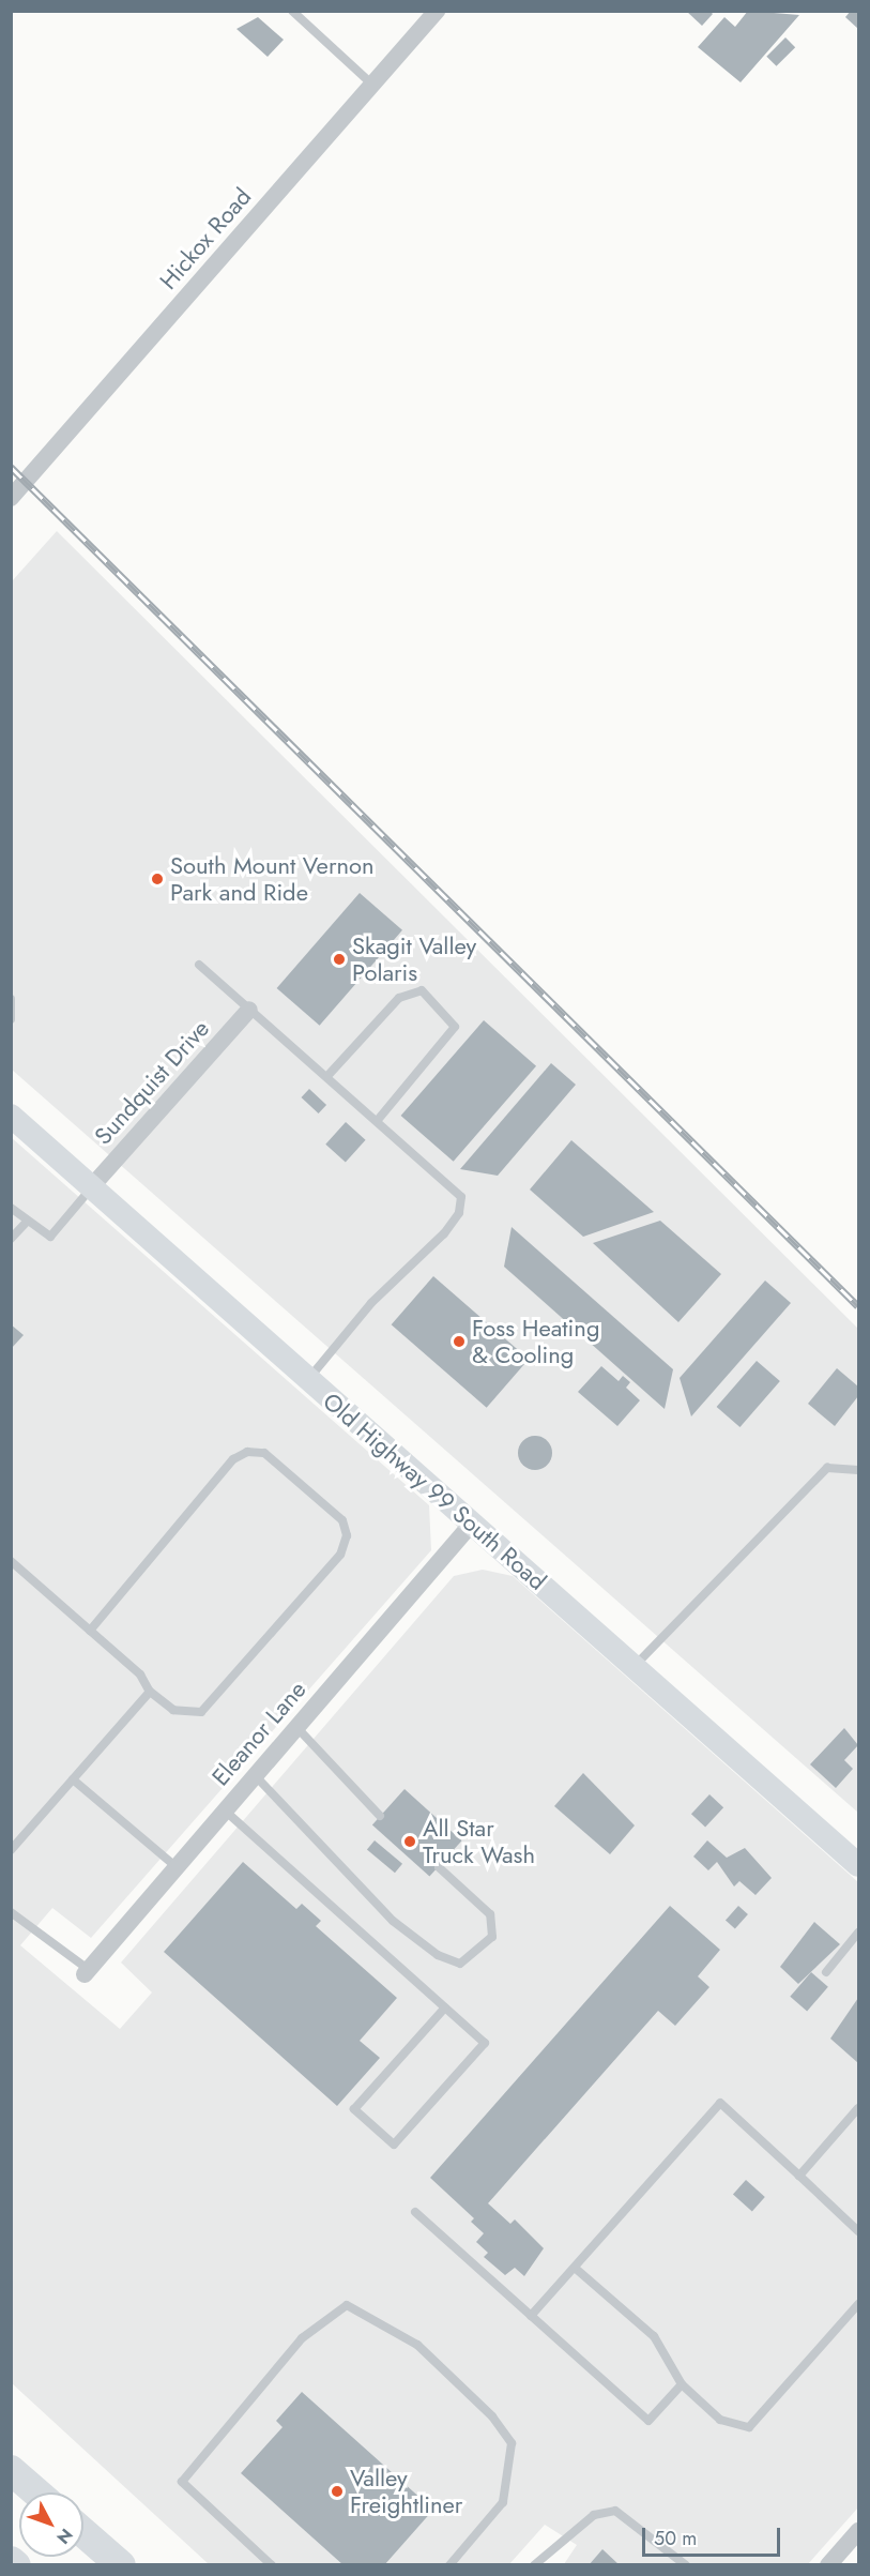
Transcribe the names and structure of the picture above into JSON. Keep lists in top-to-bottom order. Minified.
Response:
{"streets":{"street":["Hickox Road","Sundquist Drive","Old Highway 99 South Road","Eleanor Lane"]},"crossings":[["Sundquist Drive","Old Highway 99 South Road"],["Old Highway 99 South Road","Eleanor Lane"]],"places":["South Mount Vernon Park and Ride","Skagit Valley Polaris","Foss Heating & Cooling","All Star Truck Wash","Valley Freightliner"],"scale_bar":"50 m","north":"bottom right"}
